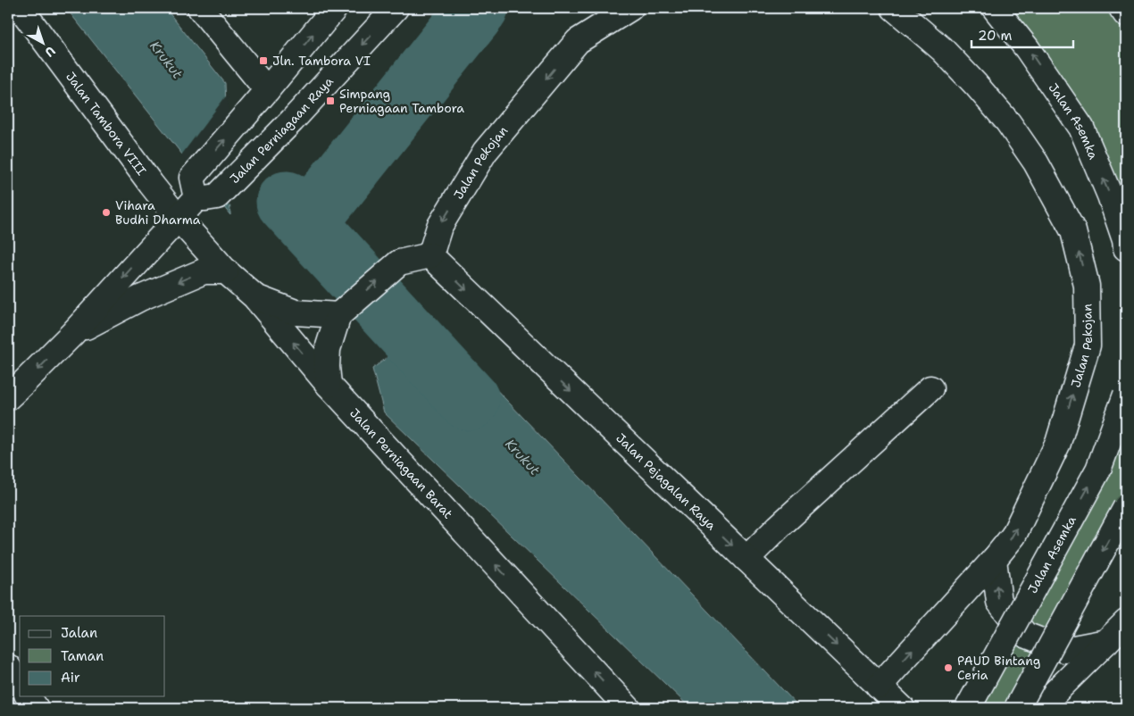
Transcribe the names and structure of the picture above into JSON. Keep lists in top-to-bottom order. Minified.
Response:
{"streets":{"street":["Jalan Asemka","Jalan Tambora VIII","Jalan Perniagaan Raya","Jalan Pekojan","Jalan Perniagaan Barat","Jalan Pejagalan Raya"]},"crossings":[["Jalan Tambora VIII","Jalan Perniagaan Raya"],["Jalan Tambora VIII","Jalan Perniagaan Barat"],["Jalan Perniagaan Raya","Jalan Perniagaan Barat"],["Jalan Pekojan","Jalan Pejagalan Raya"]],"one_way":["Jalan Perniagaan Barat","Jalan Pejagalan Raya"],"water":["Krukut"],"places":{"transit":["Jln. Tambora VI","Simpang Perniagaan Tambora"],"other":["Vihara Budhi Dharma","PAUD Bintang Ceria"]},"legend":["Jalan","Taman","Air"],"scale_bar":"20 m","north":"bottom right"}
